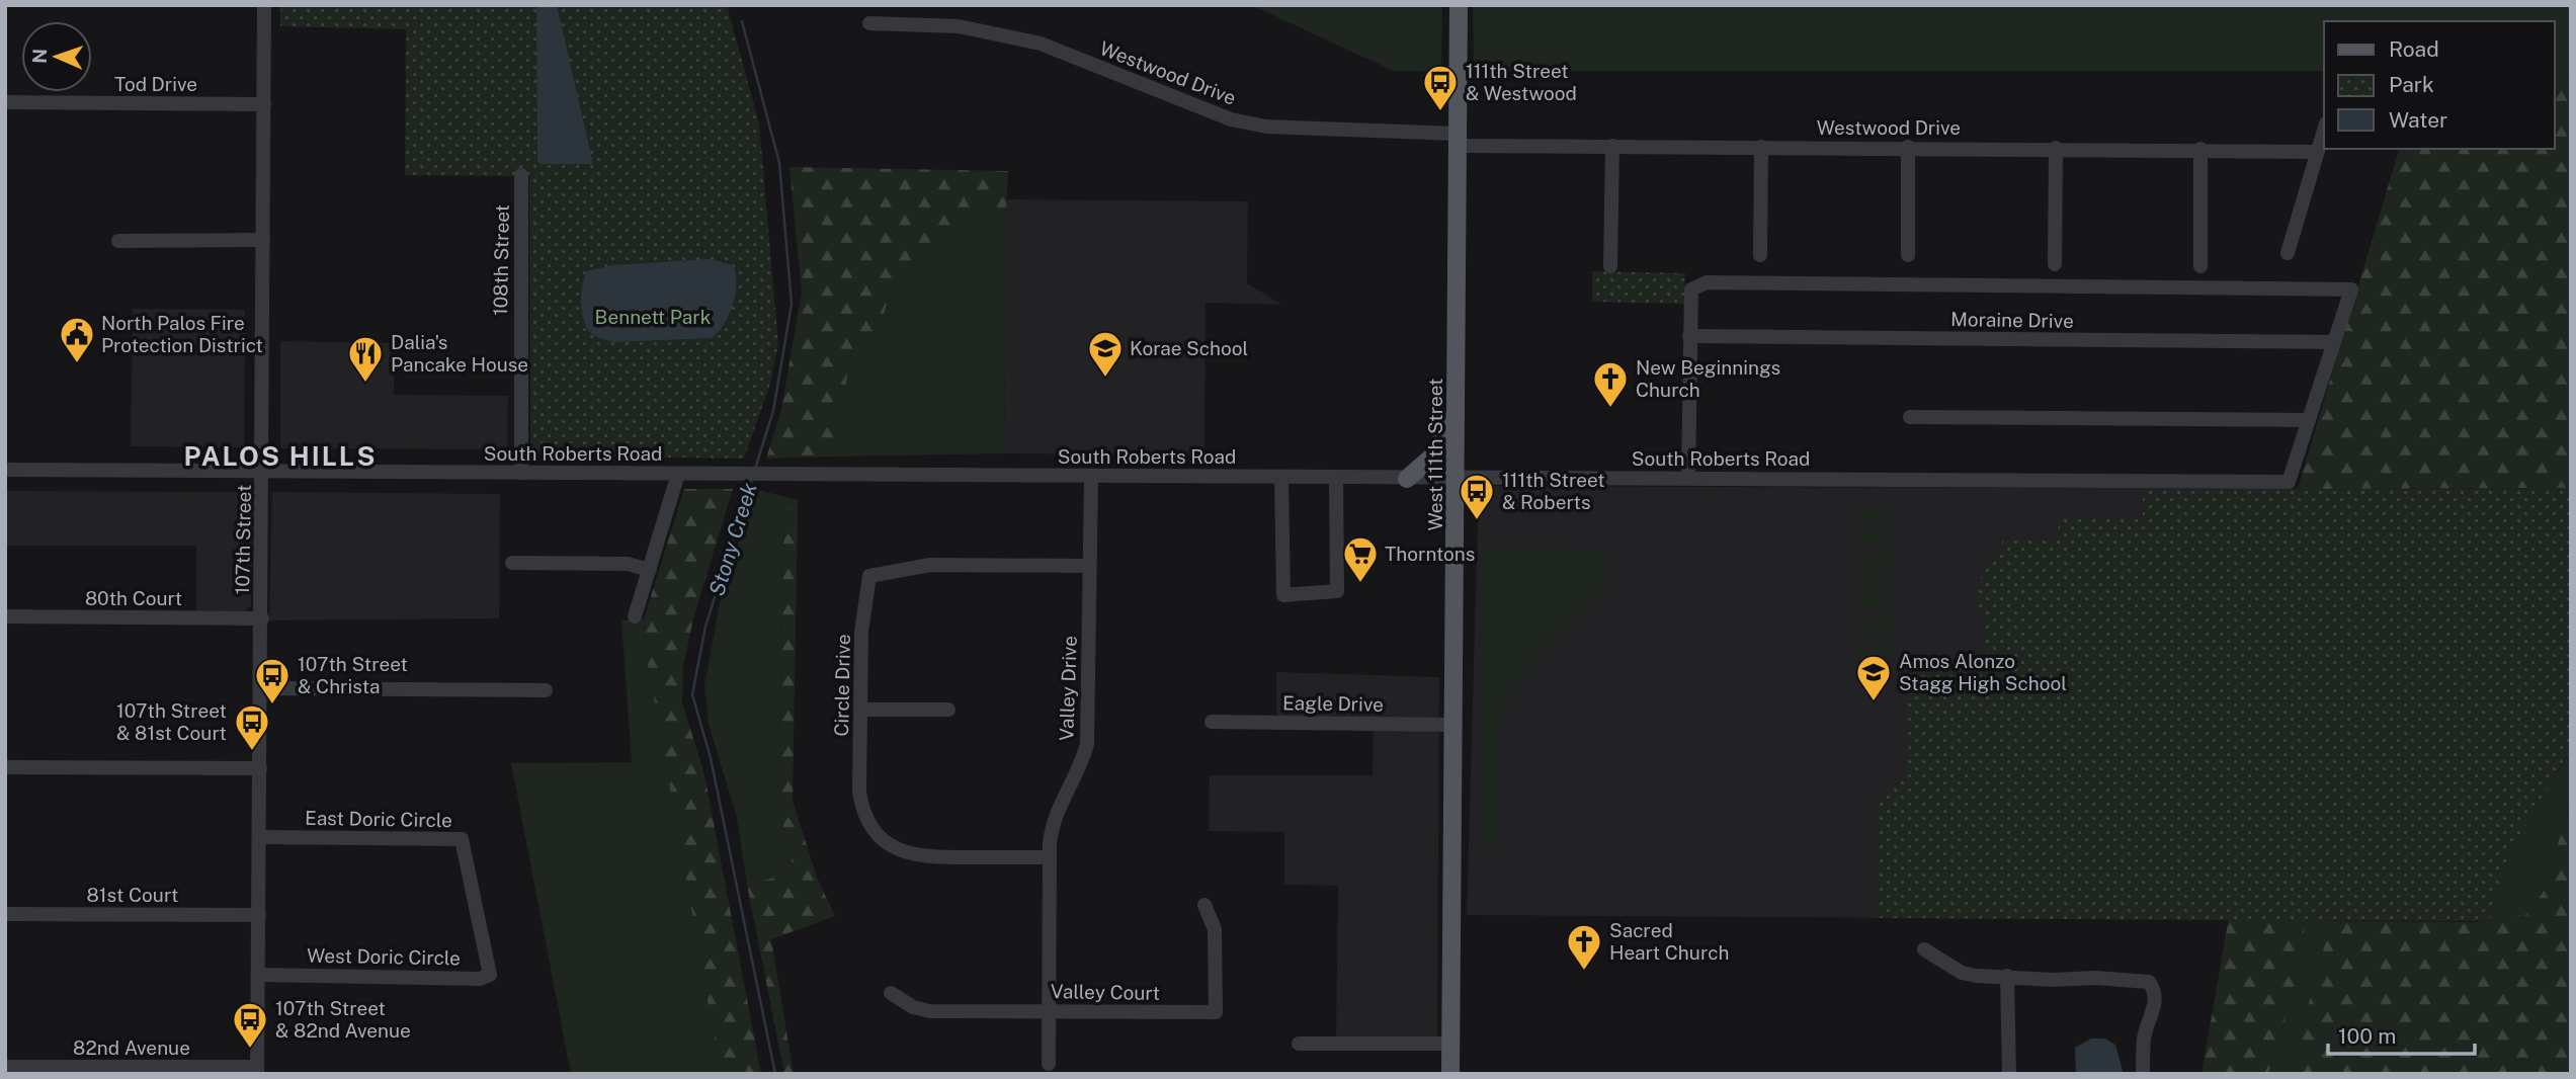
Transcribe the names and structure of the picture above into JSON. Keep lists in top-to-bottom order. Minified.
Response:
{"streets":{"main road":["West 111th Street"],"street":["Westwood Drive","Tod Drive","108th Street","Moraine Drive","South Roberts Road","107th Street","80th Court","Circle Drive","Valley Drive","Eagle Drive","East Doric Circle","81st Court","West Doric Circle","Valley Court","82nd Avenue"]},"crossings":[["Westwood Drive","West 111th Street"],["Tod Drive","107th Street"],["108th Street","South Roberts Road"],["South Roberts Road","West 111th Street"],["South Roberts Road","107th Street"],["South Roberts Road","Valley Drive"],["West 111th Street","Eagle Drive"],["107th Street","80th Court"],["107th Street","East Doric Circle"],["107th Street","81st Court"],["107th Street","West Doric Circle"],["107th Street","82nd Avenue"],["Circle Drive","Valley Drive"],["Valley Drive","Valley Court"],["East Doric Circle","West Doric Circle"]],"districts":["PALOS HILLS"],"water":["Stony Creek"],"parks":["Bennett Park"],"places":{"bus stop":["111th Street & Westwood","111th Street & Roberts","107th Street & Christa","107th Street & 81st Court","107th Street & 82nd Avenue"],"public building":["North Palos Fire Protection District"],"school or university":["Korae School","Amos Alonzo Stagg High School"],"restaurant":["Dalia's Pancake House"],"church":["New Beginnings Church","Sacred Heart Church"],"supermarket":["Thorntons"]},"legend":["Road","Park","Water"],"scale_bar":"100 m","north":"left"}
